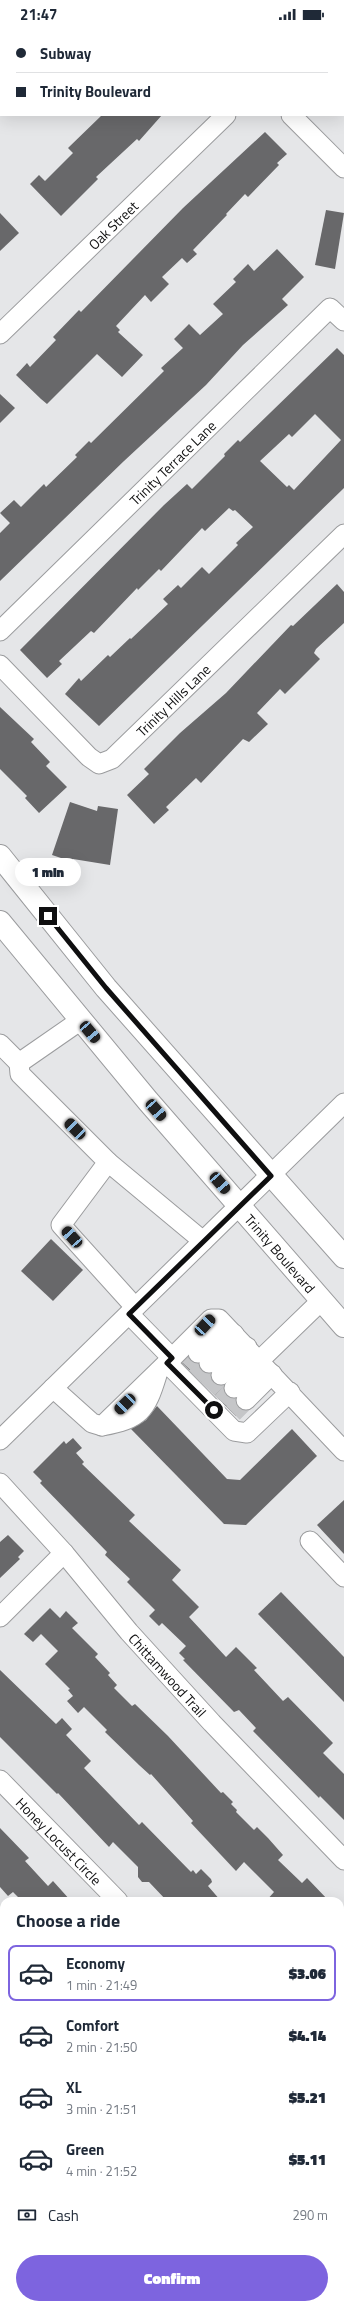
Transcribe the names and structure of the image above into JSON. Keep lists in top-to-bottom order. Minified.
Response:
{"streets":{"main road":["Trinity Boulevard"],"street":["Oak Street","Trinity Terrace Lane","Trinity Hills Lane","Chittamwood Trail","Honey Locust Circle"]},"page":{"status":"21:47","banner":["Subway","Trinity Boulevard"],"bubble":"1 min","heading":"Choose a ride","list":[{"name":"Economy","note":"1 min · 21:49","value":"$3.06"},{"name":"Comfort","note":"2 min · 21:50","value":"$4.14"},{"name":"XL","note":"3 min · 21:51","value":"$5.21"},{"name":"Green","note":"4 min · 21:52","value":"$5.11"}],"pay":["Cash","290 m"],"buttons":"Confirm"}}
